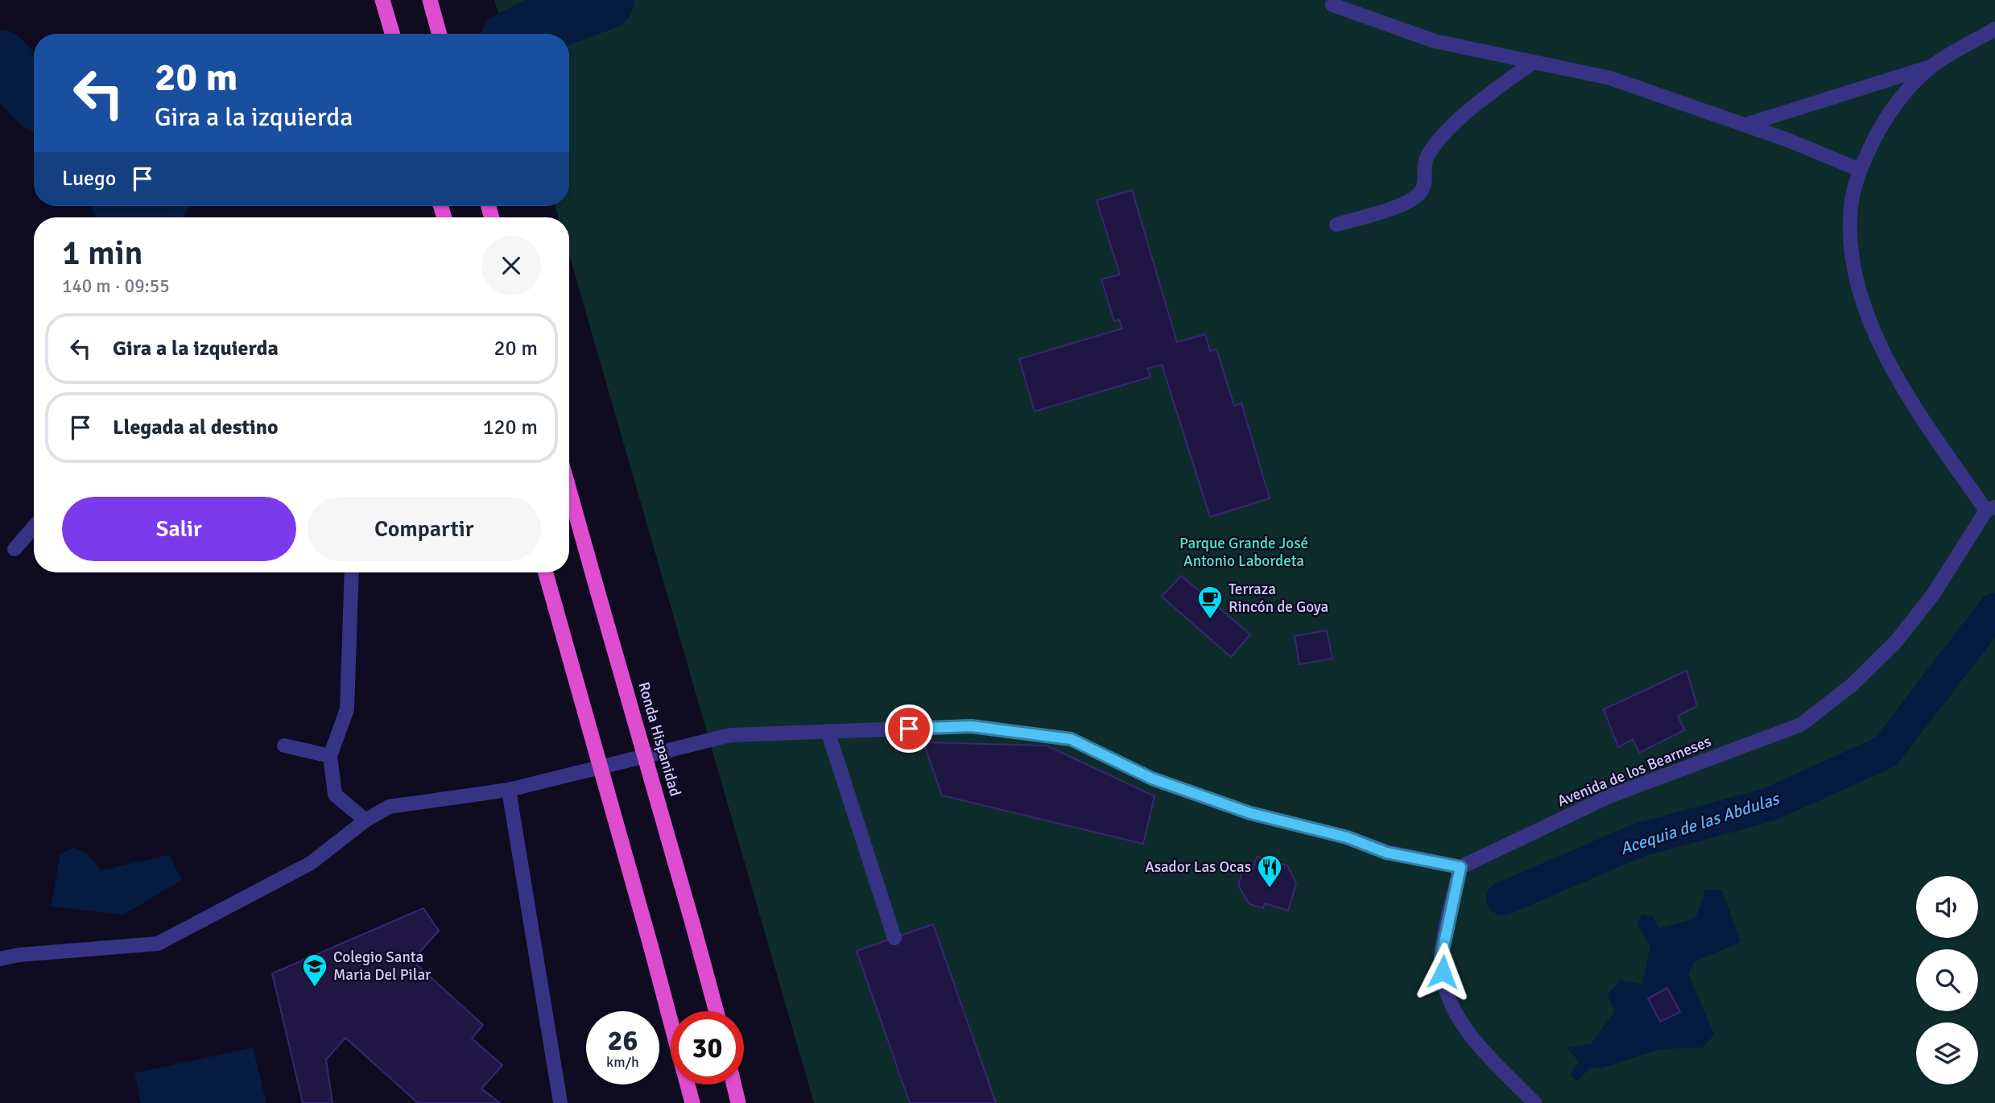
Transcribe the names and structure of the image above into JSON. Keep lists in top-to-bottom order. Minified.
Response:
{"streets":{"highway":["Ronda Hispanidad"],"street":["Avenida de los Bearneses"]},"water":["Acequia de las Abdulas"],"parks":["Parque Grande José Antonio Labordeta"],"places":{"cafe":["Terraza Rincón de Goya"],"restaurant":["Asador Las Ocas"],"school or university":["Colegio Santa Maria Del Pilar"]},"page":{"turn":["20 m","Gira a la izquierda"],"then":"Luego","heading":["1 min","140 m · 09:55"],"list":[{"name":"Gira a la izquierda","value":"20 m"},{"name":"Llegada al destino","value":"120 m"}],"buttons":["Salir","Compartir"],"speed":"26 km/h","limit":"30"}}
